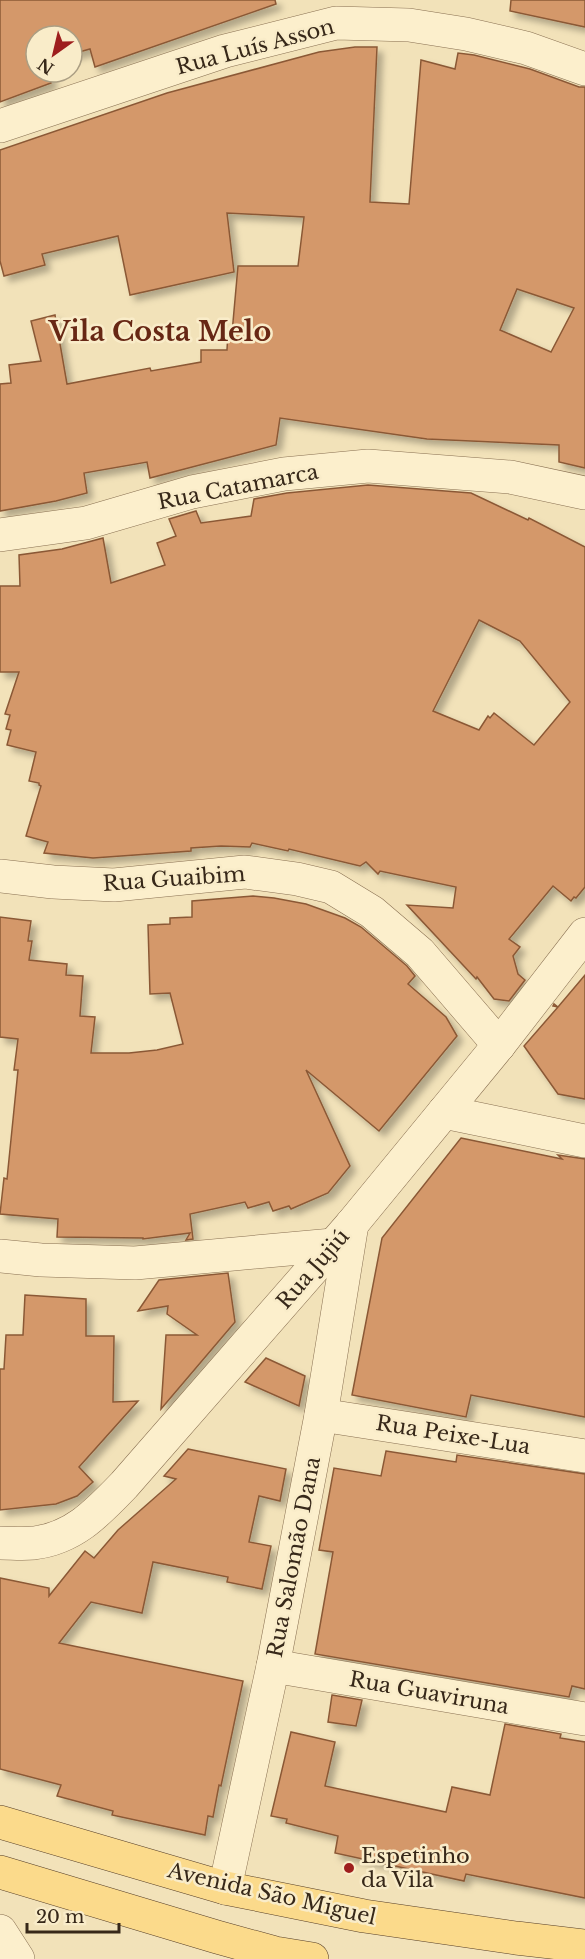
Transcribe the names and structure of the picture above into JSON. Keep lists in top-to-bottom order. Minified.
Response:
{"streets":{"main road":["Avenida São Miguel"],"street":["Rua Luís Asson","Rua Catamarca","Rua Guaibim","Rua Jujiú","Rua Peixe-Lua","Rua Salomão Dana","Rua Guaviruna"]},"crossings":[["Rua Guaibim","Rua Jujiú"],["Rua Jujiú","Rua Salomão Dana"],["Rua Peixe-Lua","Rua Salomão Dana"],["Rua Salomão Dana","Rua Guaviruna"],["Rua Salomão Dana","Avenida São Miguel"]],"districts":["Vila Costa Melo"],"places":["Espetinho da Vila"],"scale_bar":"20 m","north":"bottom left"}
